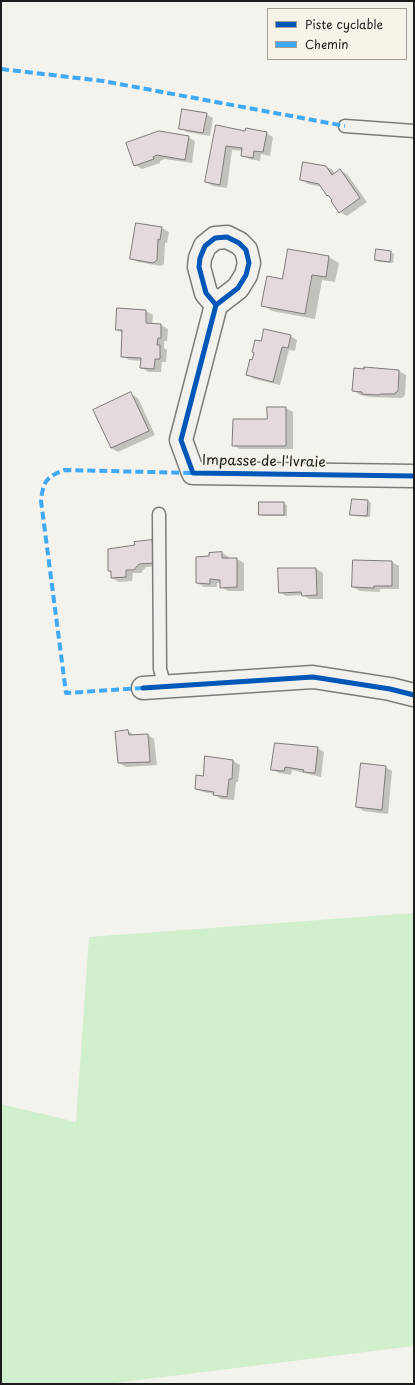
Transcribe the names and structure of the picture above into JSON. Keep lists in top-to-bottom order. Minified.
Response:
{"streets":{"street":["Impasse de l'Ivraie"]},"legend":["Piste cyclable","Chemin"]}
